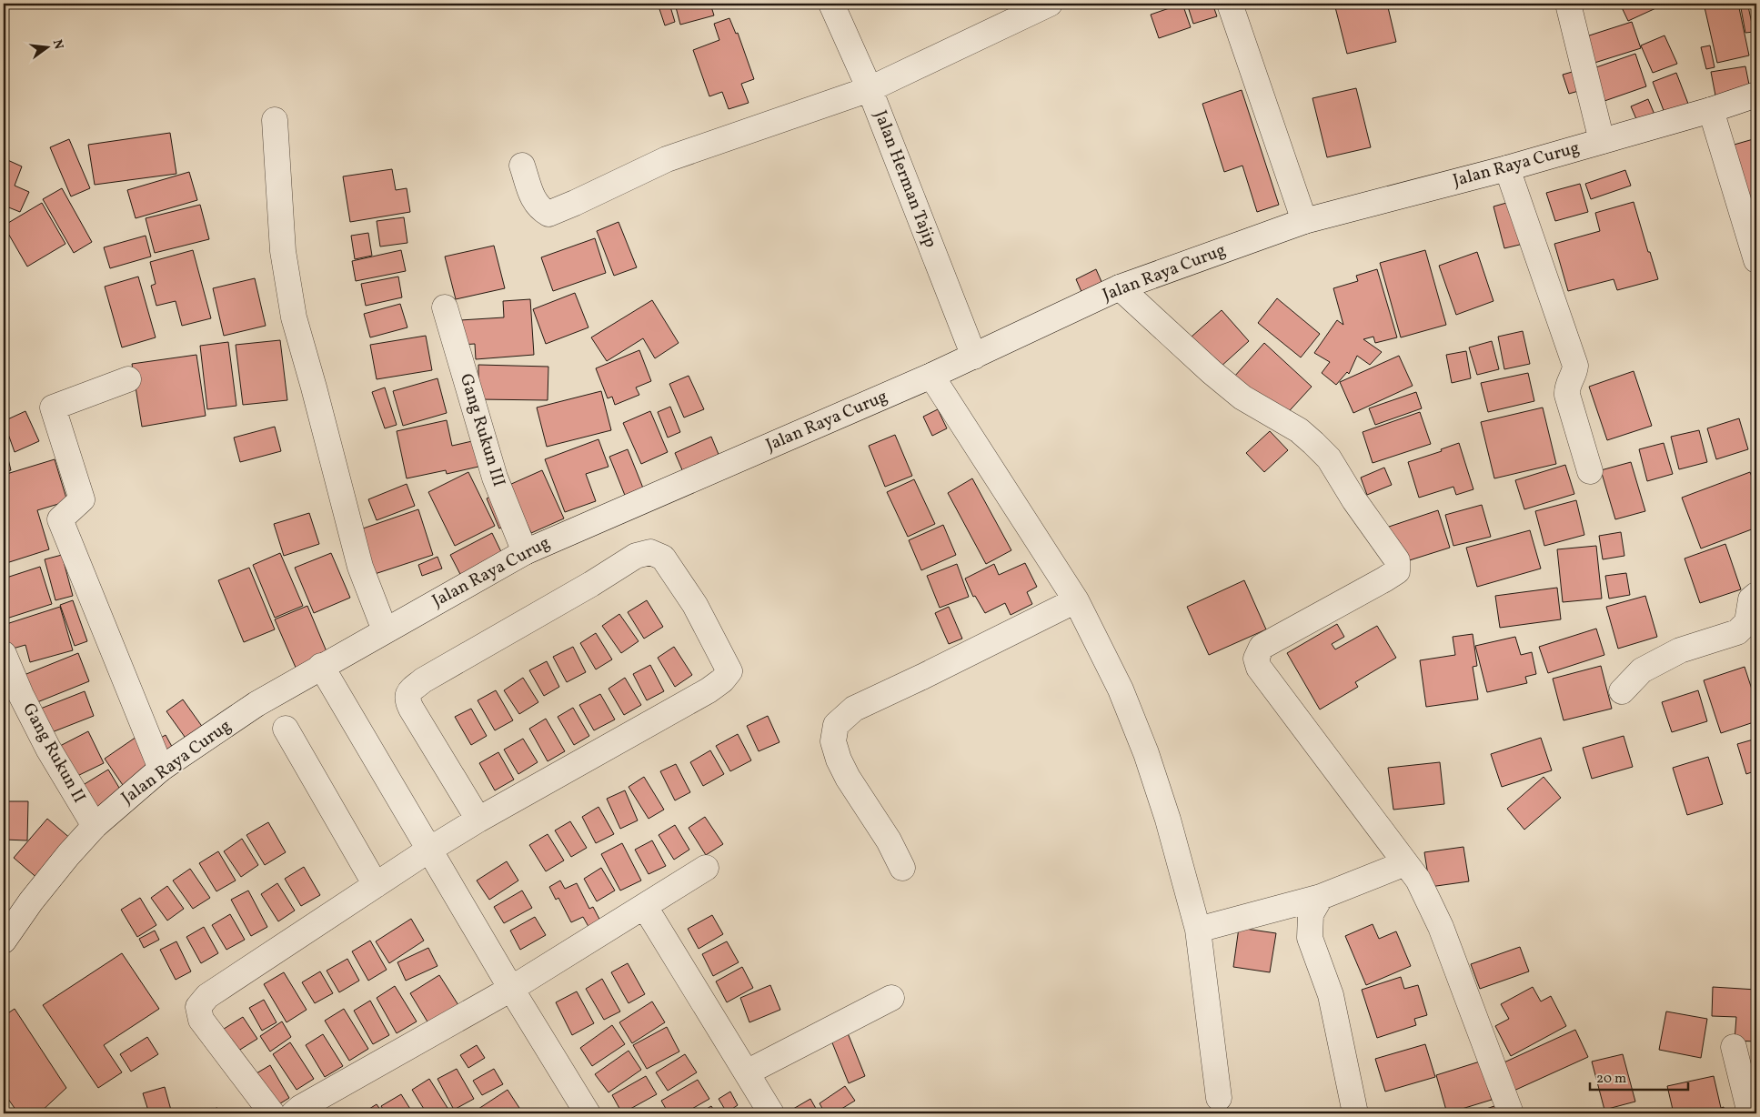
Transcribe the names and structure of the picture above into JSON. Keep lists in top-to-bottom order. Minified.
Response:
{"streets":{"street":["Jalan Raya Curug","Jalan Herman Tajip","Gang Rukun III","Gang Rukun II"]},"crossings":[["Jalan Raya Curug","Jalan Herman Tajip"],["Jalan Raya Curug","Gang Rukun III"],["Jalan Raya Curug","Gang Rukun II"]],"scale_bar":"20 m","north":"right"}
